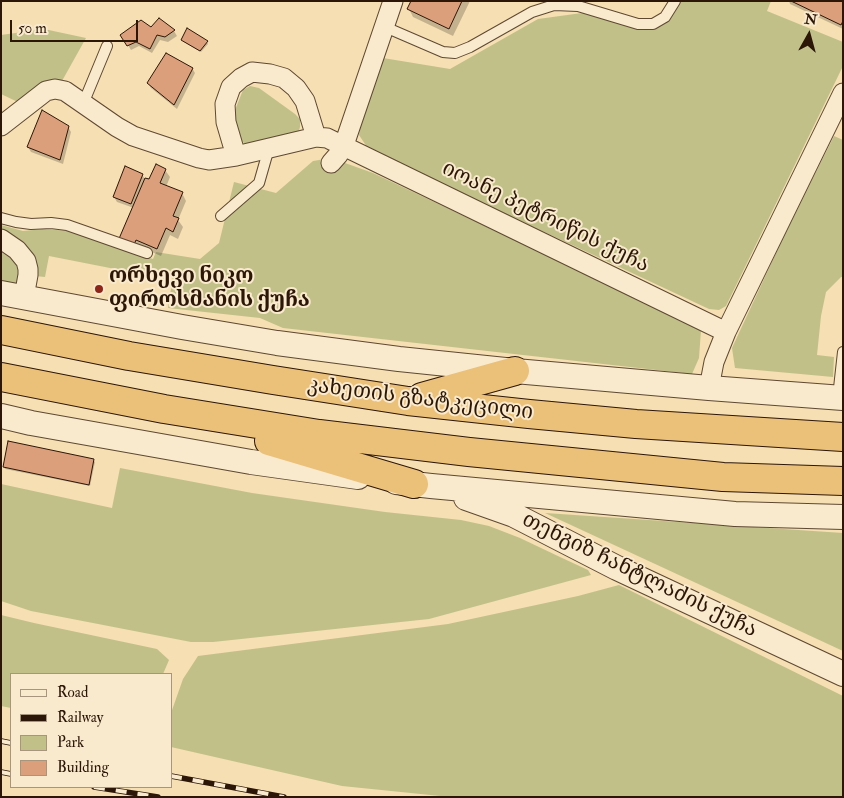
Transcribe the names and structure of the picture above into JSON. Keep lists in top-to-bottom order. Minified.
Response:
{"streets":{"highway":["კახეთის გზატკეცილი"],"street":["იოანე პეტრიწის ქუჩა","თენგიზ ჩანტლაძის ქუჩა"]},"places":["ორხევი ნიკო ფიროსმანის ქუჩა"],"legend":["Road","Railway","Park","Building"],"scale_bar":"50 m","north":"top"}
